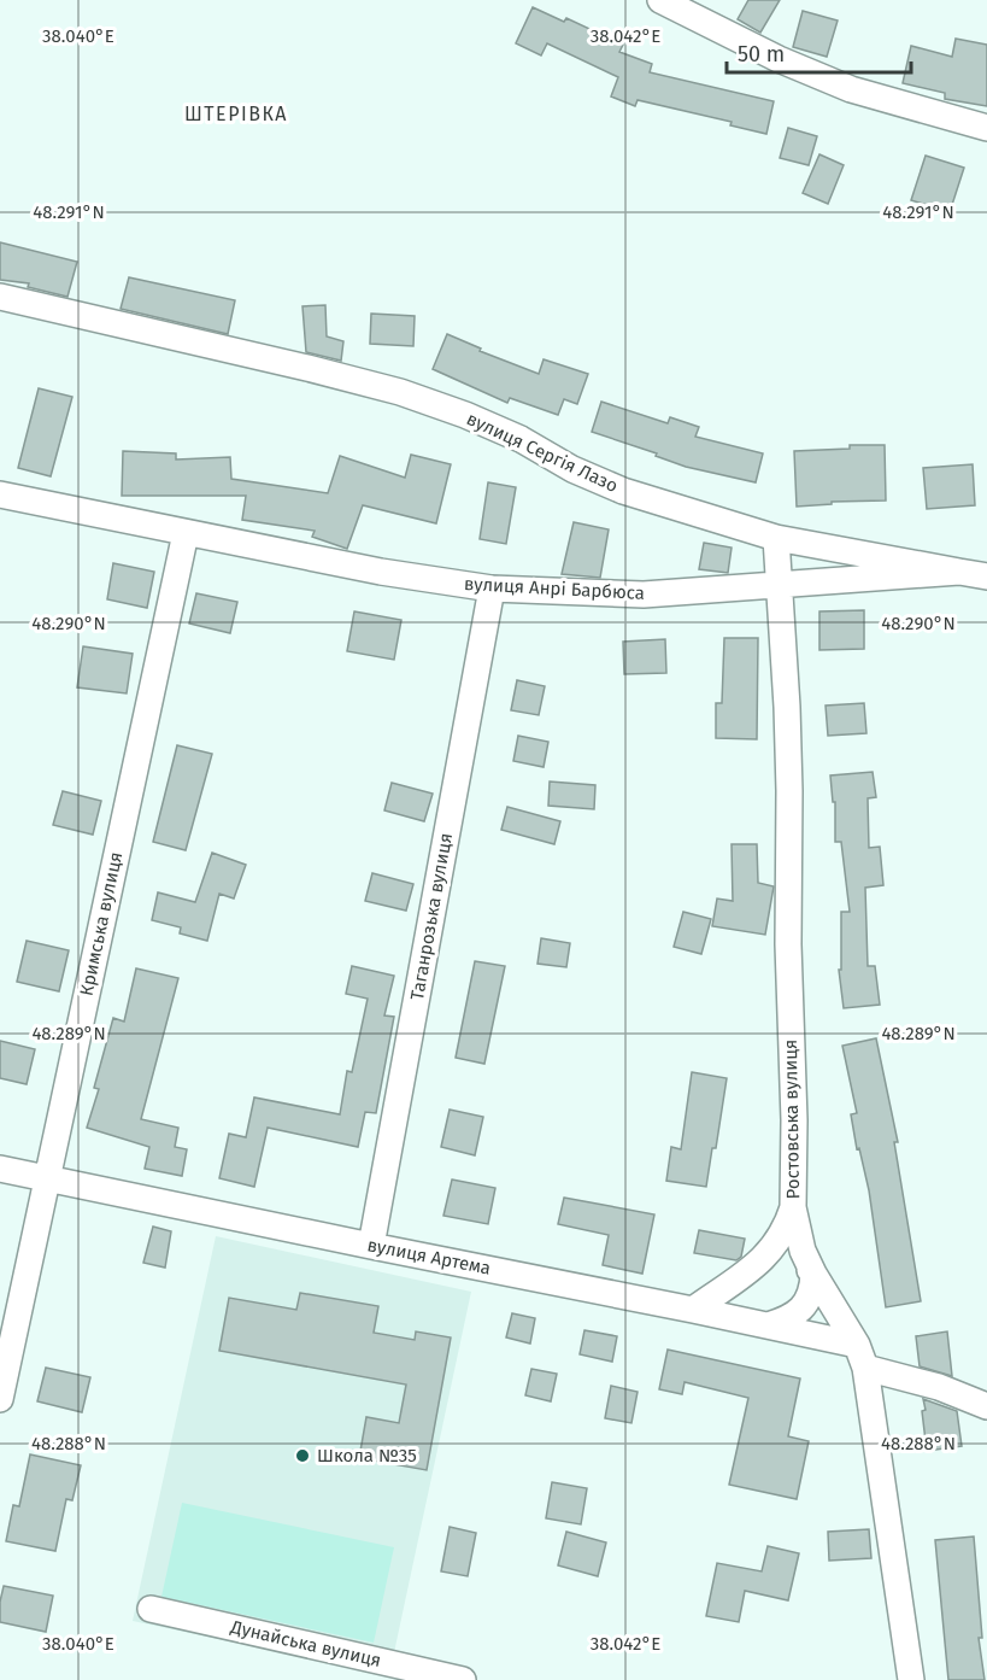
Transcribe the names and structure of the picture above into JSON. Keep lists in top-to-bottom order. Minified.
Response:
{"streets":{"street":["вулиця Сергія Лазо","вулиця Анрі Барбюса","Таганрозька вулиця","Кримська вулиця","Ростовська вулиця","вулиця Артема","Дунайська вулиця"]},"crossings":[["вулиця Сергія Лазо","вулиця Анрі Барбюса"],["вулиця Сергія Лазо","Ростовська вулиця"],["вулиця Анрі Барбюса","Таганрозька вулиця"],["вулиця Анрі Барбюса","Кримська вулиця"],["вулиця Анрі Барбюса","Ростовська вулиця"],["Таганрозька вулиця","вулиця Артема"],["Кримська вулиця","вулиця Артема"],["Ростовська вулиця","вулиця Артема"]],"districts":["ШТЕРIВКА"],"places":["Школа №35"],"scale_bar":"50 m","coordinates":["38.040°E","38.042°E","48.291°N","48.290°N","48.289°N","48.288°N"]}
